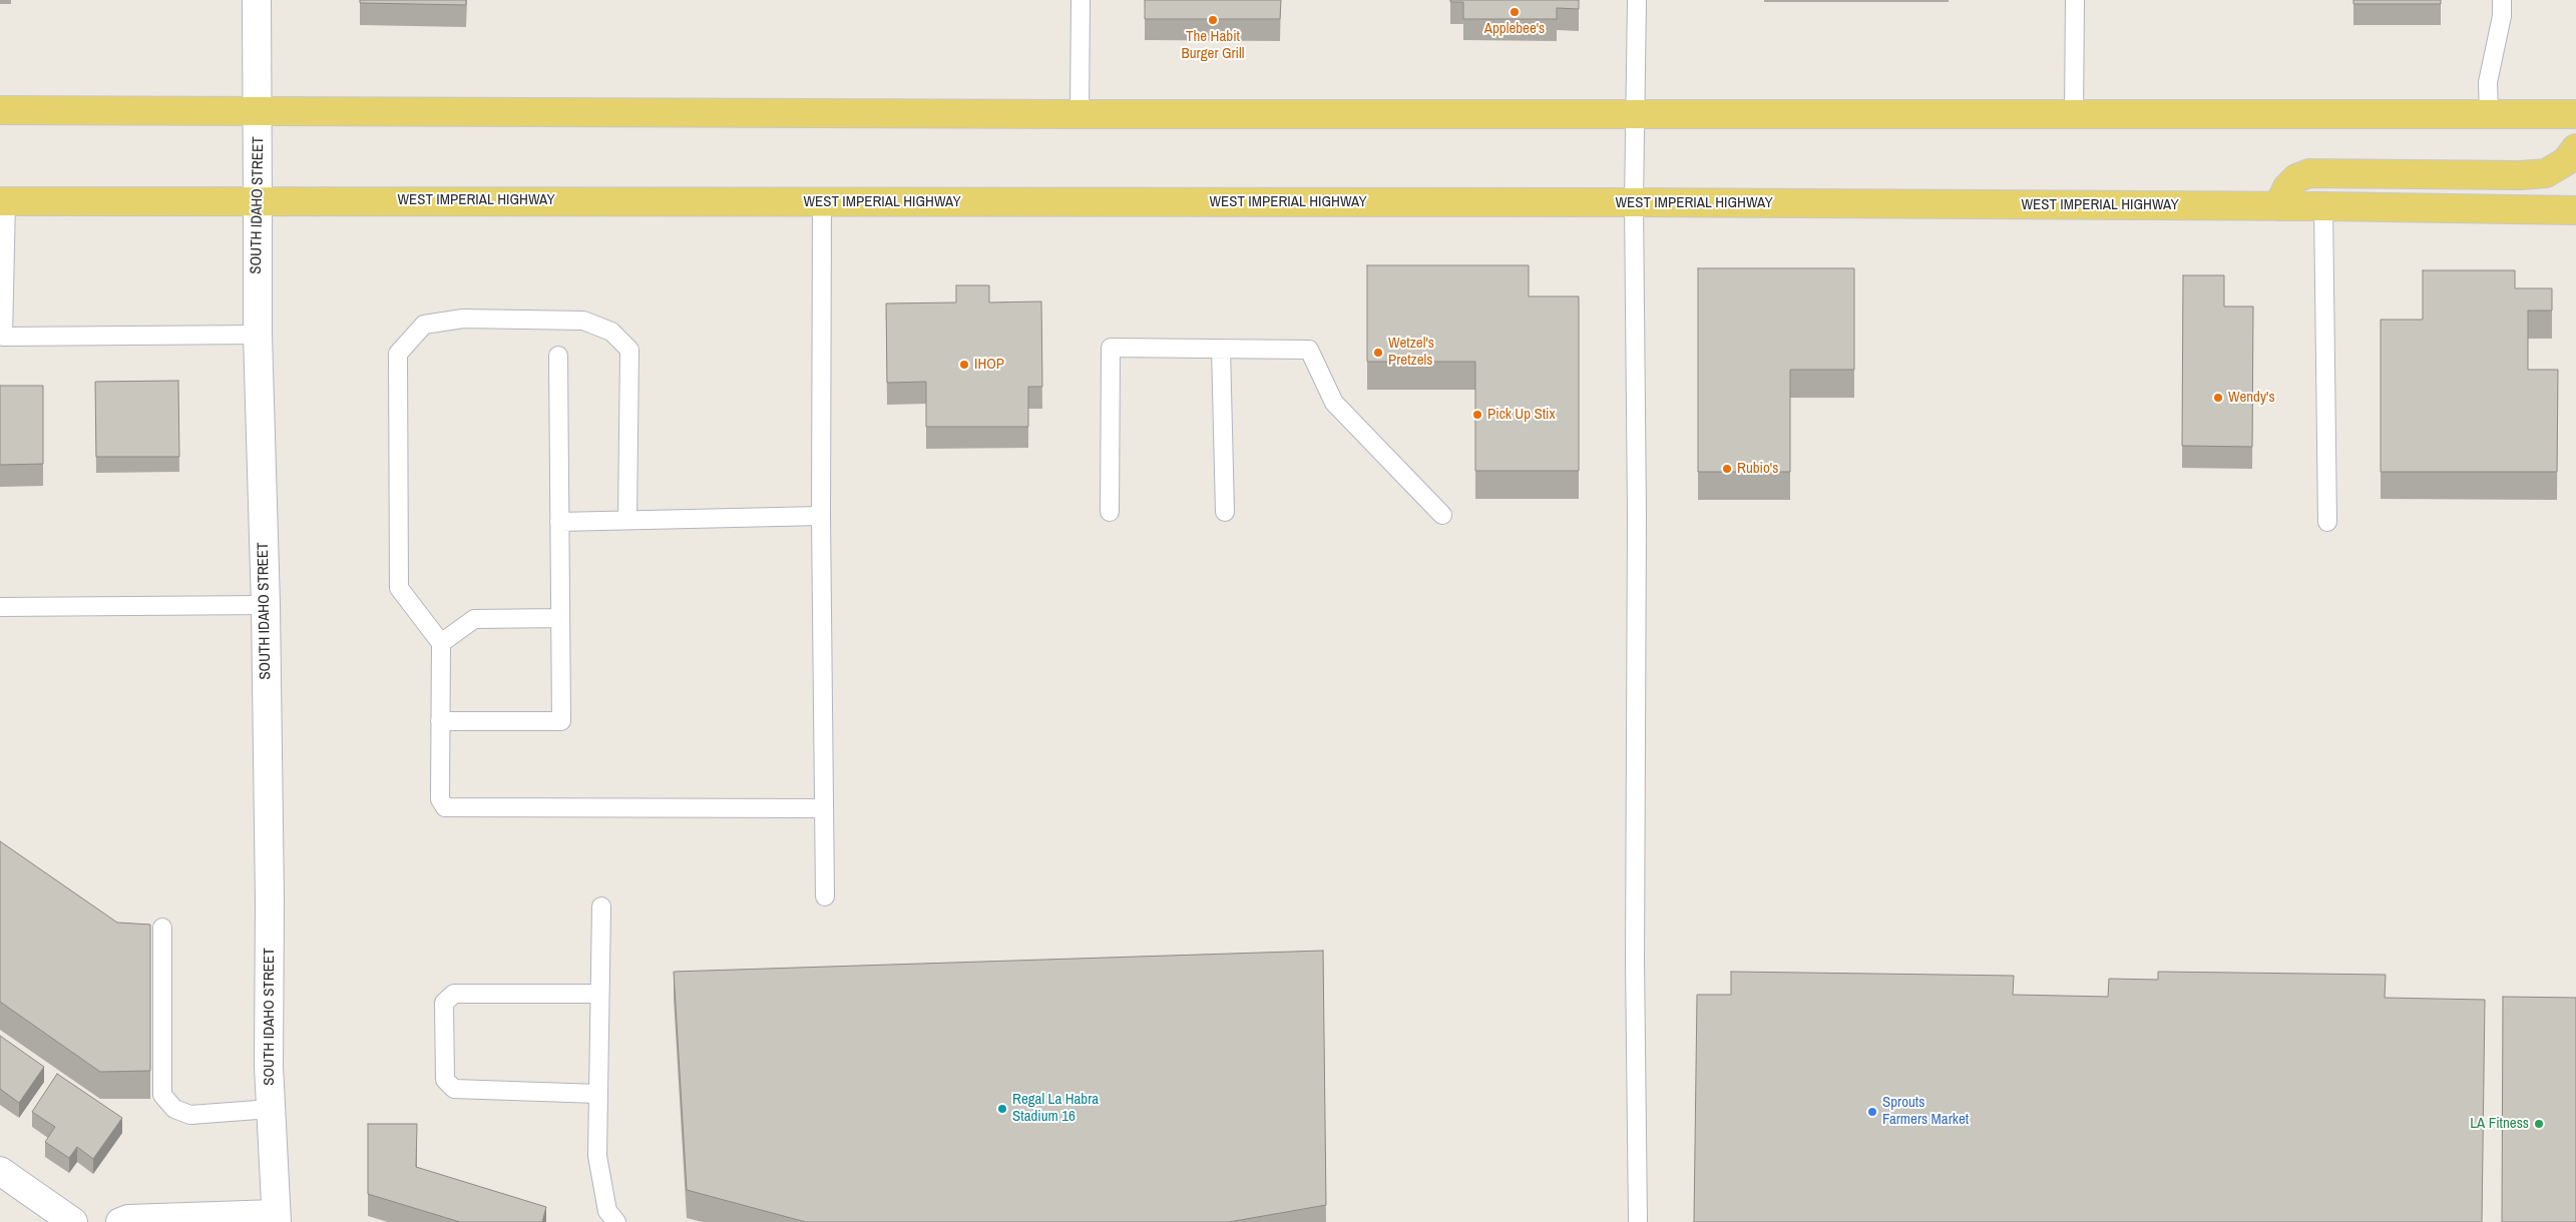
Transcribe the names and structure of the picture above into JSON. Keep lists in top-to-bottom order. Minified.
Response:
{"streets":{"main road":["WEST IMPERIAL HIGHWAY"],"street":["SOUTH IDAHO STREET"]},"crossings":[["WEST IMPERIAL HIGHWAY","SOUTH IDAHO STREET"]],"places":["Applebee's","The Habit Burger Grill","Wetzel's Pretzels","IHOP","Wendy's","Pick Up Stix","Rubio's","Regal La Habra Stadium 16","Sprouts Farmers Market","LA Fitness"]}
